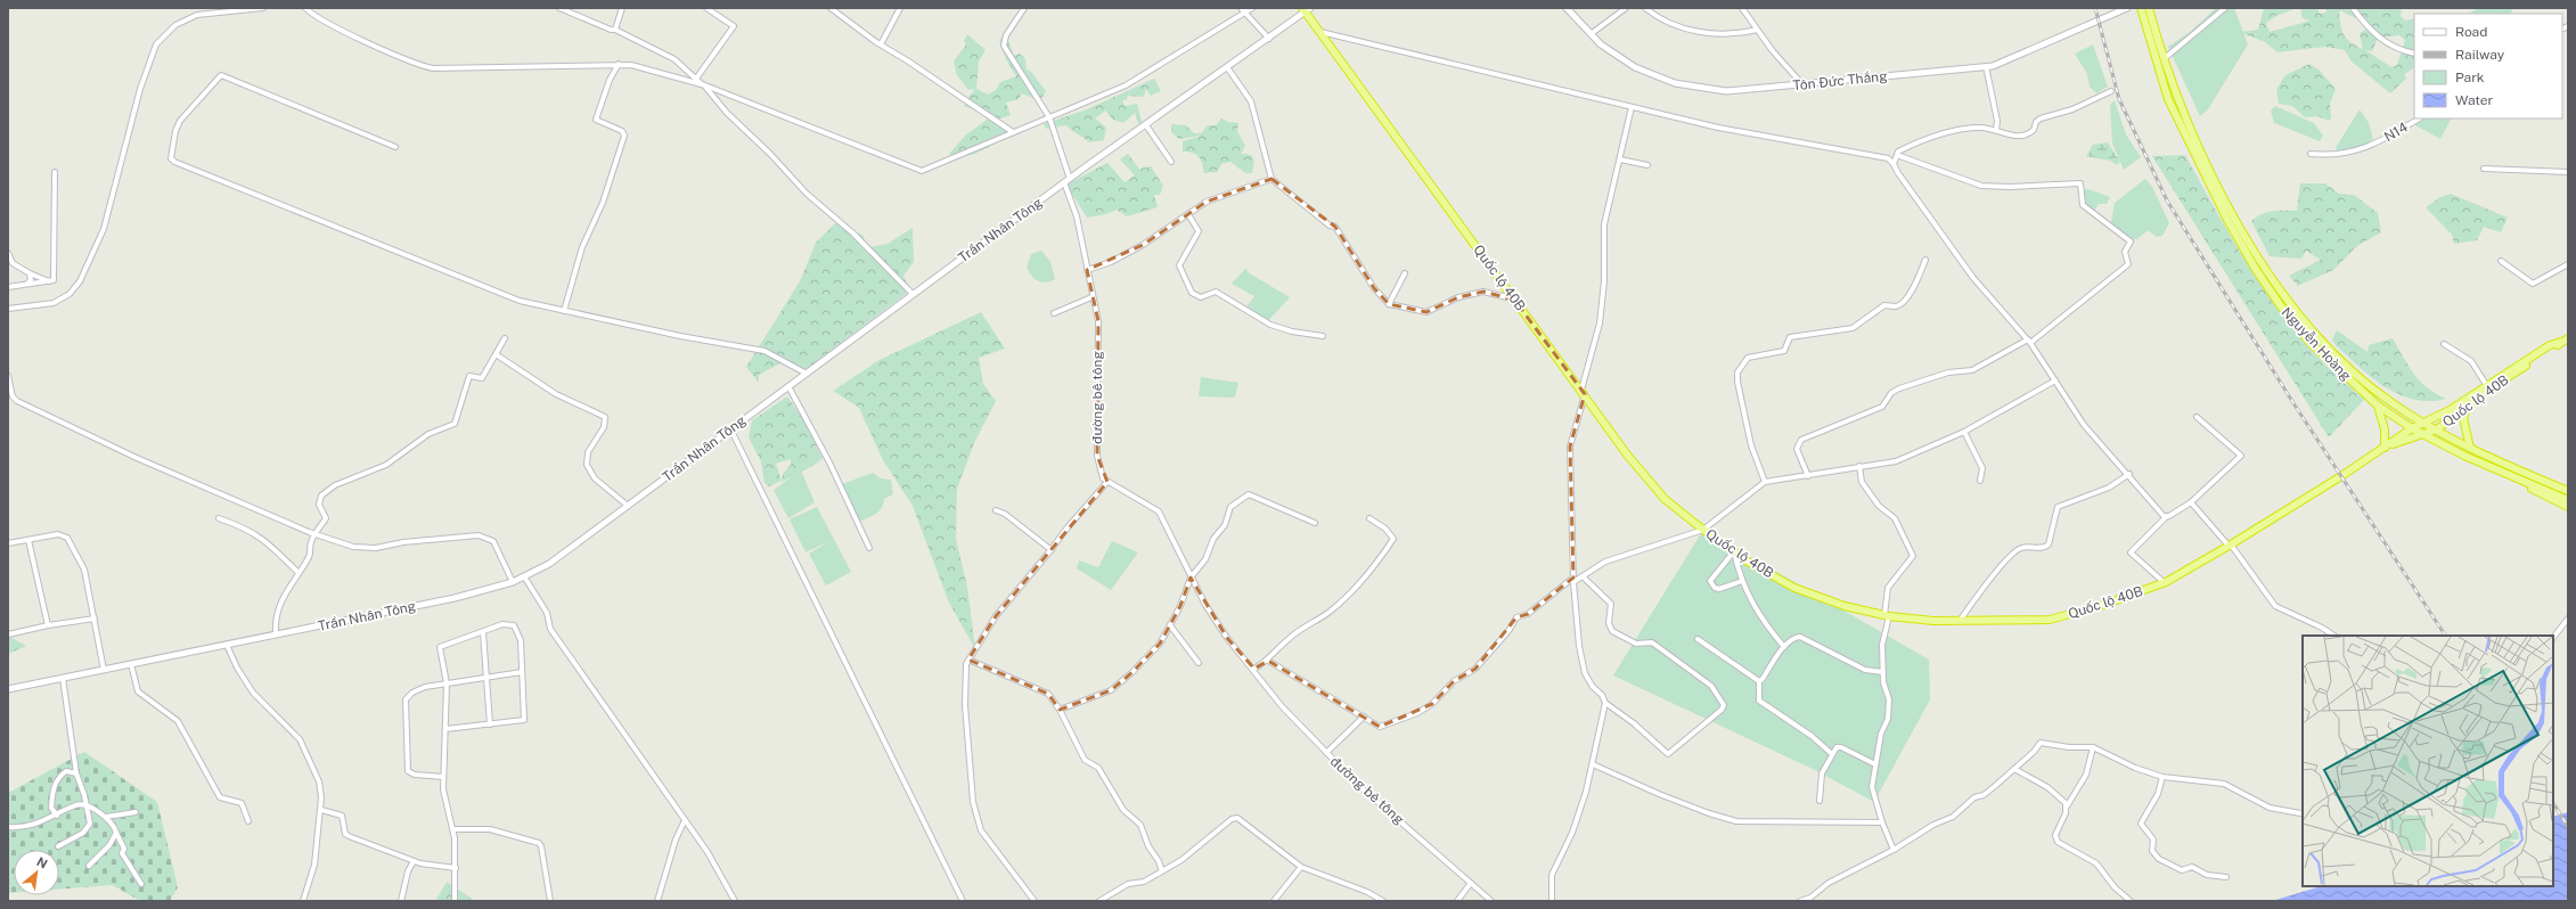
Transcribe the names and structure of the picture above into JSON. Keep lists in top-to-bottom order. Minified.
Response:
{"streets":{"highway":["Quốc lộ 40B","Nguyễn Hoàng"],"street":["Tôn Đức Thắng","N14","Trần Nhân Tông","đường bê tông"]},"crossings":[["Trần Nhân Tông","Quốc lộ 40B"],["Trần Nhân Tông","đường bê tông"],["Quốc lộ 40B","Nguyễn Hoàng"]],"legend":["Road","Railway","Park","Water"],"north":"top right"}
